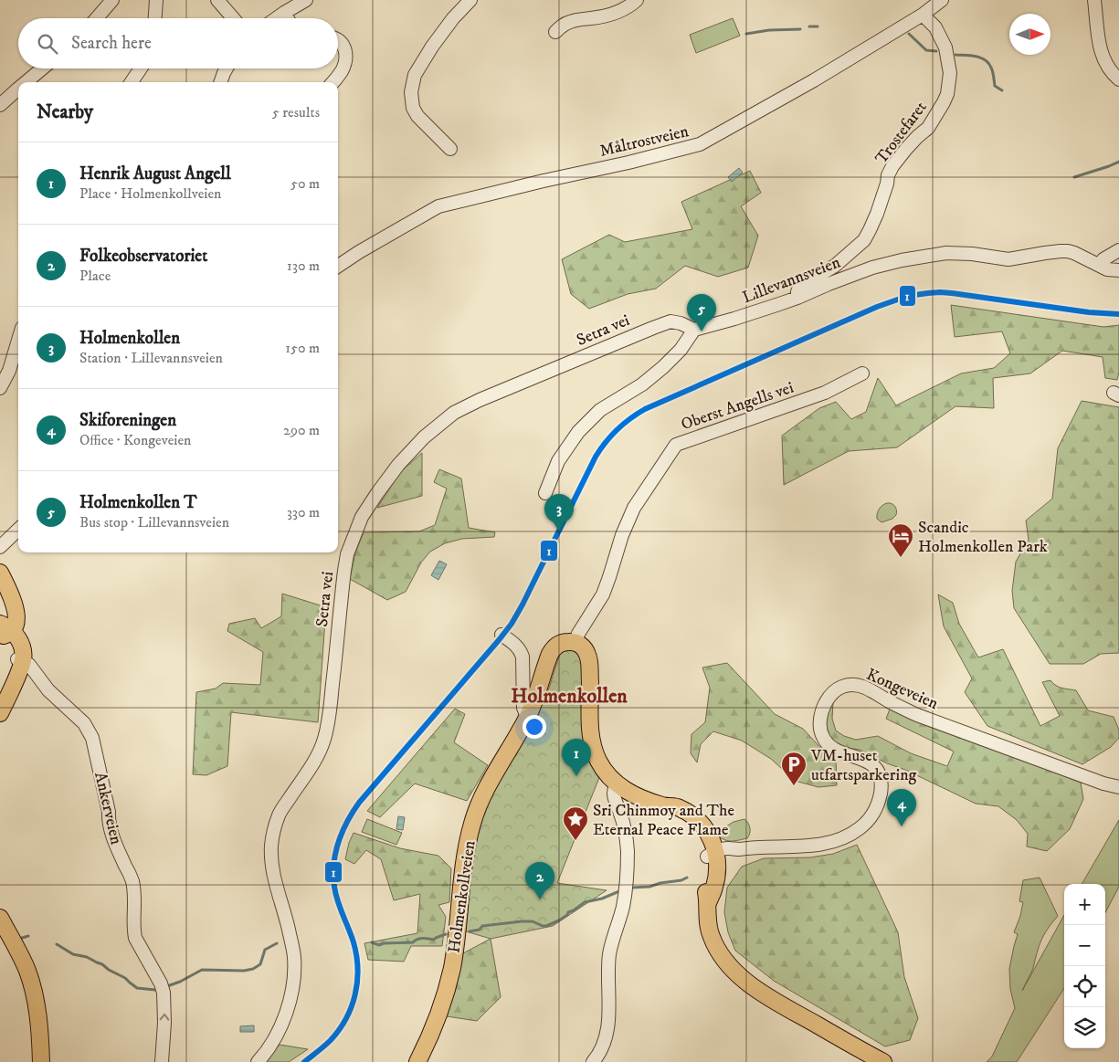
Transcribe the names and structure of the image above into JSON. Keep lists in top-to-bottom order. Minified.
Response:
{"streets":{"main road":["Holmenkollveien"],"street":["Trostefaret","Måltrostveien","Lillevannsveien","Setra vei","Oberst Angells vei","Kongeveien","Ankerveien"]},"crossings":[["Trostefaret","Måltrostveien"],["Trostefaret","Lillevannsveien"],["Lillevannsveien","Setra vei"],["Oberst Angells vei","Holmenkollveien"]],"one_way":["Ankerveien"],"districts":["Holmenkollen"],"places":{"hotel":["Scandic Holmenkollen Park"],"parking":["VM-huset utfartsparkering"],"place":["Sri Chinmoy and The Eternal Peace Flame"]},"lines":["transit line 1"],"north":"right","page":{"search":"Search here","heading":["Nearby","5 results"],"list":[{"mark":"1","name":"Henrik August Angell","note":"Place · Holmenkollveien","value":"50 m"},{"mark":"2","name":"Folkeobservatoriet","note":"Place","value":"130 m"},{"mark":"3","name":"Holmenkollen","note":"Station · Lillevannsveien","value":"150 m"},{"mark":"4","name":"Skiforeningen","note":"Office · Kongeveien","value":"290 m"},{"mark":"5","name":"Holmenkollen T","note":"Bus stop · Lillevannsveien","value":"330 m"}],"pins":["5","3","1","4","2"],"map_buttons":["+","−"]}}
